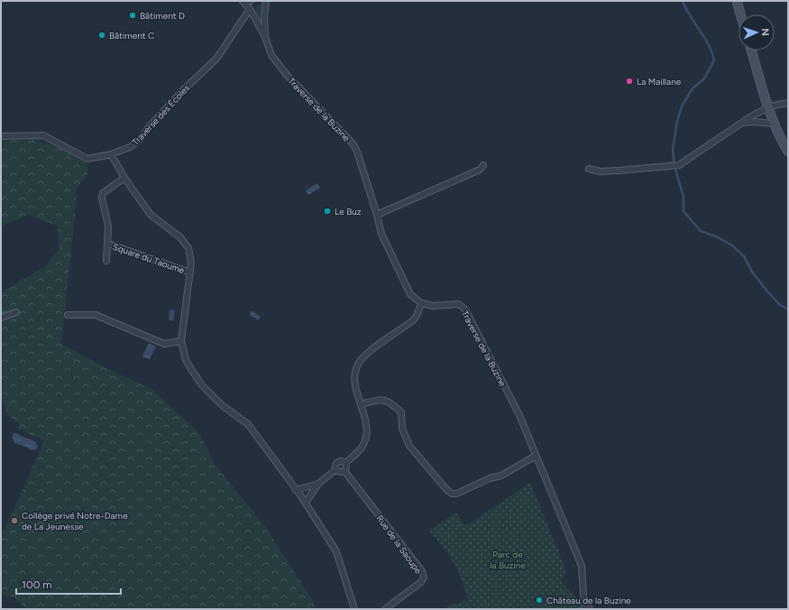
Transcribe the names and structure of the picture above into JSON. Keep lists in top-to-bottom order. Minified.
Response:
{"streets":{"street":["Traverse de la Buzine","Traverse des Écoles","Square du Taoume","Rue de la Saoupe"]},"parks":["Parc de la Buzine"],"places":["Bâtiment D","Bâtiment C","La Maillane","Le Buz","Collège privé Notre-Dame de La Jeunesse","Château de la Buzine"],"scale_bar":"100 m","north":"right"}
